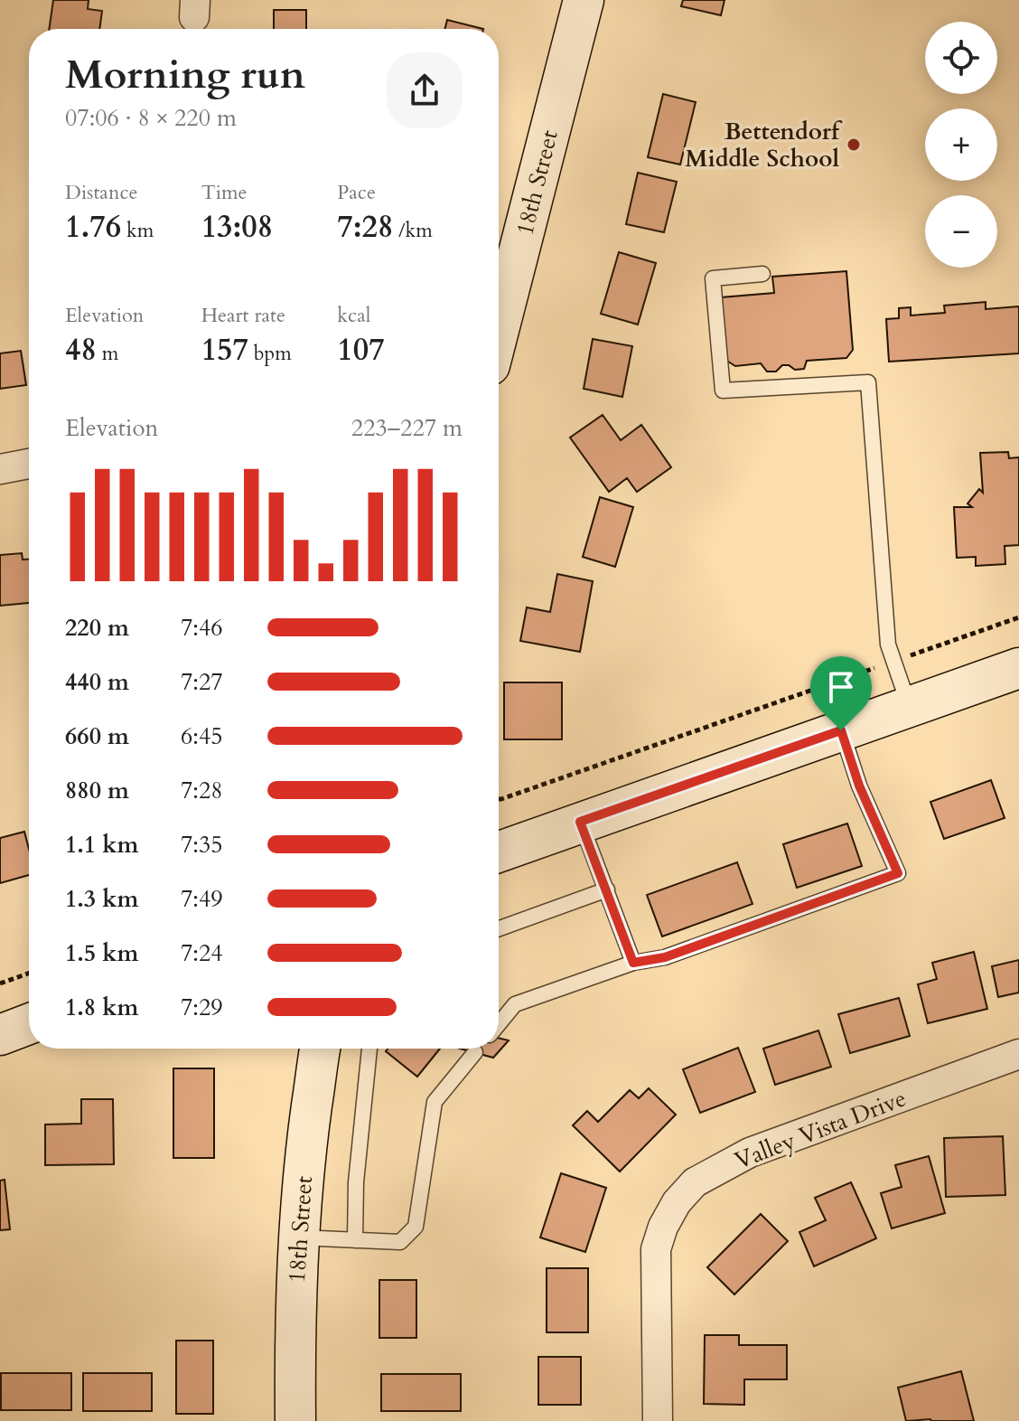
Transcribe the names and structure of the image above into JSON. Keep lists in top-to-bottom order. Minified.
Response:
{"streets":{"street":["18th Street","Valley Vista Drive"]},"places":["Bettendorf Middle School"],"page":{"map_buttons":["+","−"],"heading":["Morning run","07:06 · 8 × 220 m"],"stats":[["Distance","1.76 km"],["Time","13:08"],["Pace","7:28 /km"],["Elevation","48 m"],["Heart rate","157 bpm"],["kcal","107"]],"chart":["Elevation","223–227 m"],"list":[{"name":"220 m","note":"7:46"},{"name":"440 m","note":"7:27"},{"name":"660 m","note":"6:45"},{"name":"880 m","note":"7:28"},{"name":"1.1 km","note":"7:35"},{"name":"1.3 km","note":"7:49"},{"name":"1.5 km","note":"7:24"},{"name":"1.8 km","note":"7:29"}]}}
